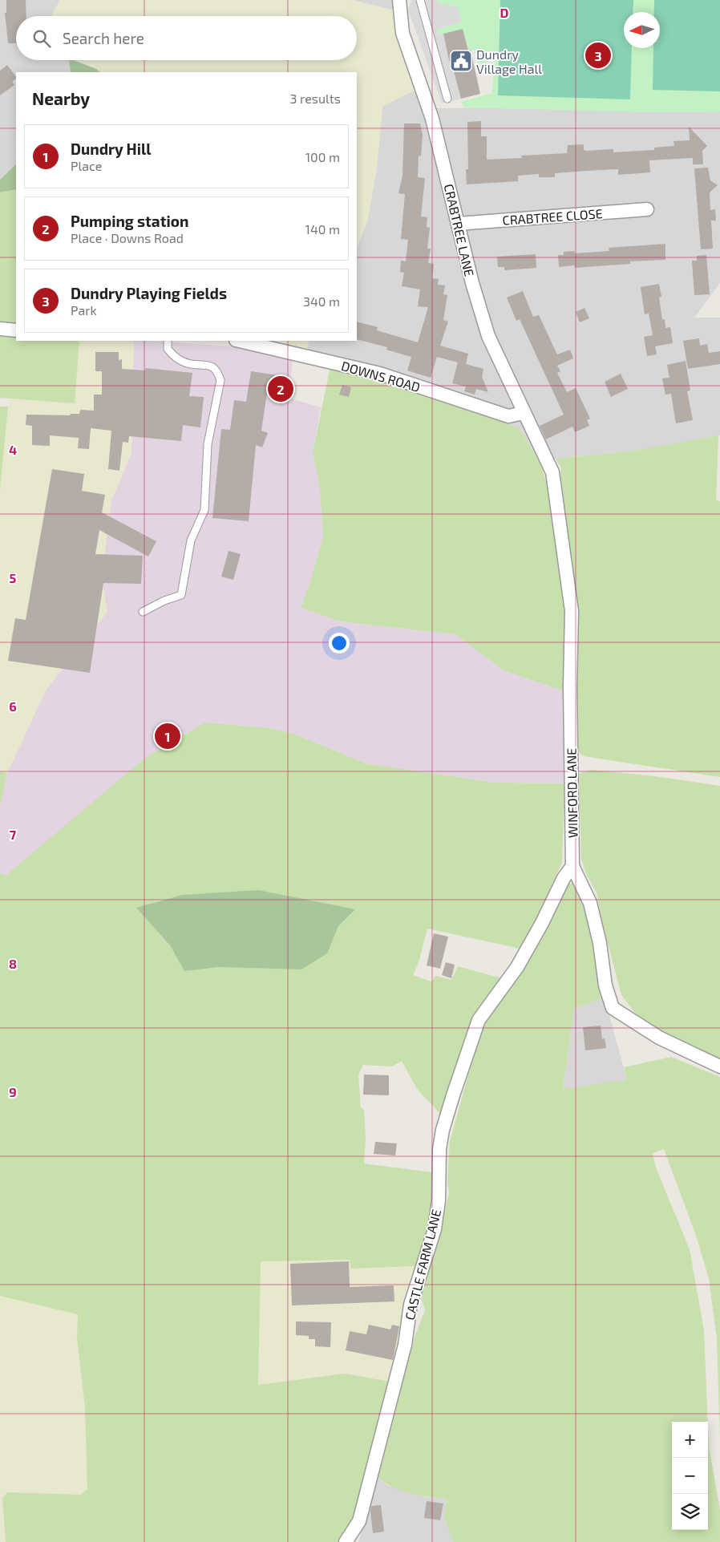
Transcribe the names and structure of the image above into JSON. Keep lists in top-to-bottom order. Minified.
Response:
{"streets":{"street":["CRABTREE CLOSE","CRABTREE LANE","DOWNS ROAD","WINFORD LANE","CASTLE FARM LANE"]},"crossings":[["CRABTREE CLOSE","CRABTREE LANE"],["CRABTREE LANE","DOWNS ROAD"],["CRABTREE LANE","WINFORD LANE"],["WINFORD LANE","CASTLE FARM LANE"]],"places":{"public building":["Dundry Village Hall"]},"north":"left","page":{"search":"Search here","pins":["3","2","1"],"heading":["Nearby","3 results"],"list":[{"mark":"1","name":"Dundry Hill","note":"Place","value":"100 m"},{"mark":"2","name":"Pumping station","note":"Place · Downs Road","value":"140 m"},{"mark":"3","name":"Dundry Playing Fields","note":"Park","value":"340 m"}],"map_buttons":["+","−"]},"grid":{"columns":["D"],"rows":["4","5","6","7","8","9"]}}
